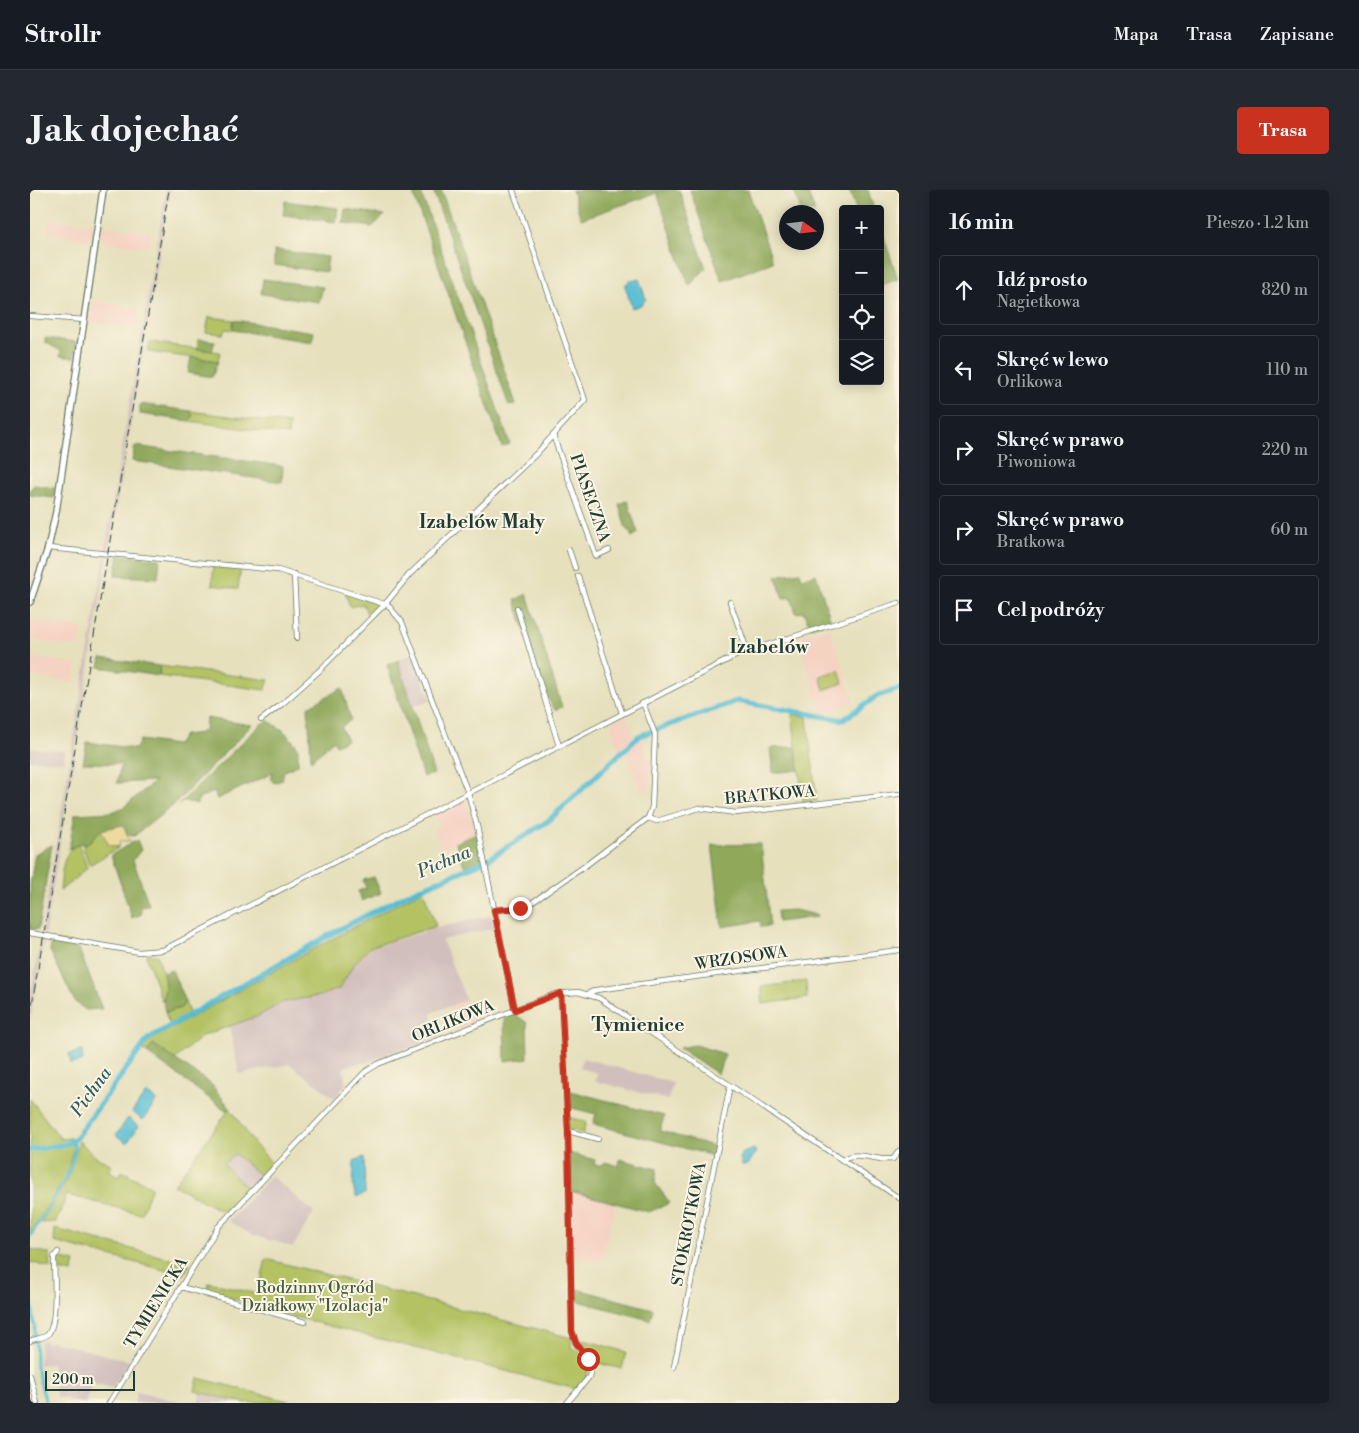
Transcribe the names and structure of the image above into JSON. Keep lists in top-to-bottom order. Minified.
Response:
{"streets":{"street":["PIASECZNA","BRATKOWA","WRZOSOWA","ORLIKOWA","STOKROTKOWA","TYMIENICKA"]},"crossings":[["WRZOSOWA","ORLIKOWA"],["ORLIKOWA","STOKROTKOWA"],["ORLIKOWA","TYMIENICKA"]],"districts":["Izabelów Mały","Izabelów","Tymienice"],"water":["Pichna"],"parks":["Rodzinny Ogród Działkowy \"Izolacja\""],"scale_bar":"200 m","north":"right","page":{"header":"Strollr","nav":["Mapa","Trasa","Zapisane"],"buttons":"Trasa","title":"Jak dojechać","heading":["16 min","Pieszo · 1.2 km"],"map_buttons":["+","−"],"list":[["Idź prosto","Nagietkowa","820 m"],["Skręć w lewo","Orlikowa","110 m"],["Skręć w prawo","Piwoniowa","220 m"],["Skręć w prawo","Bratkowa","60 m"],"Cel podróży"],"scale":"200 m"}}
